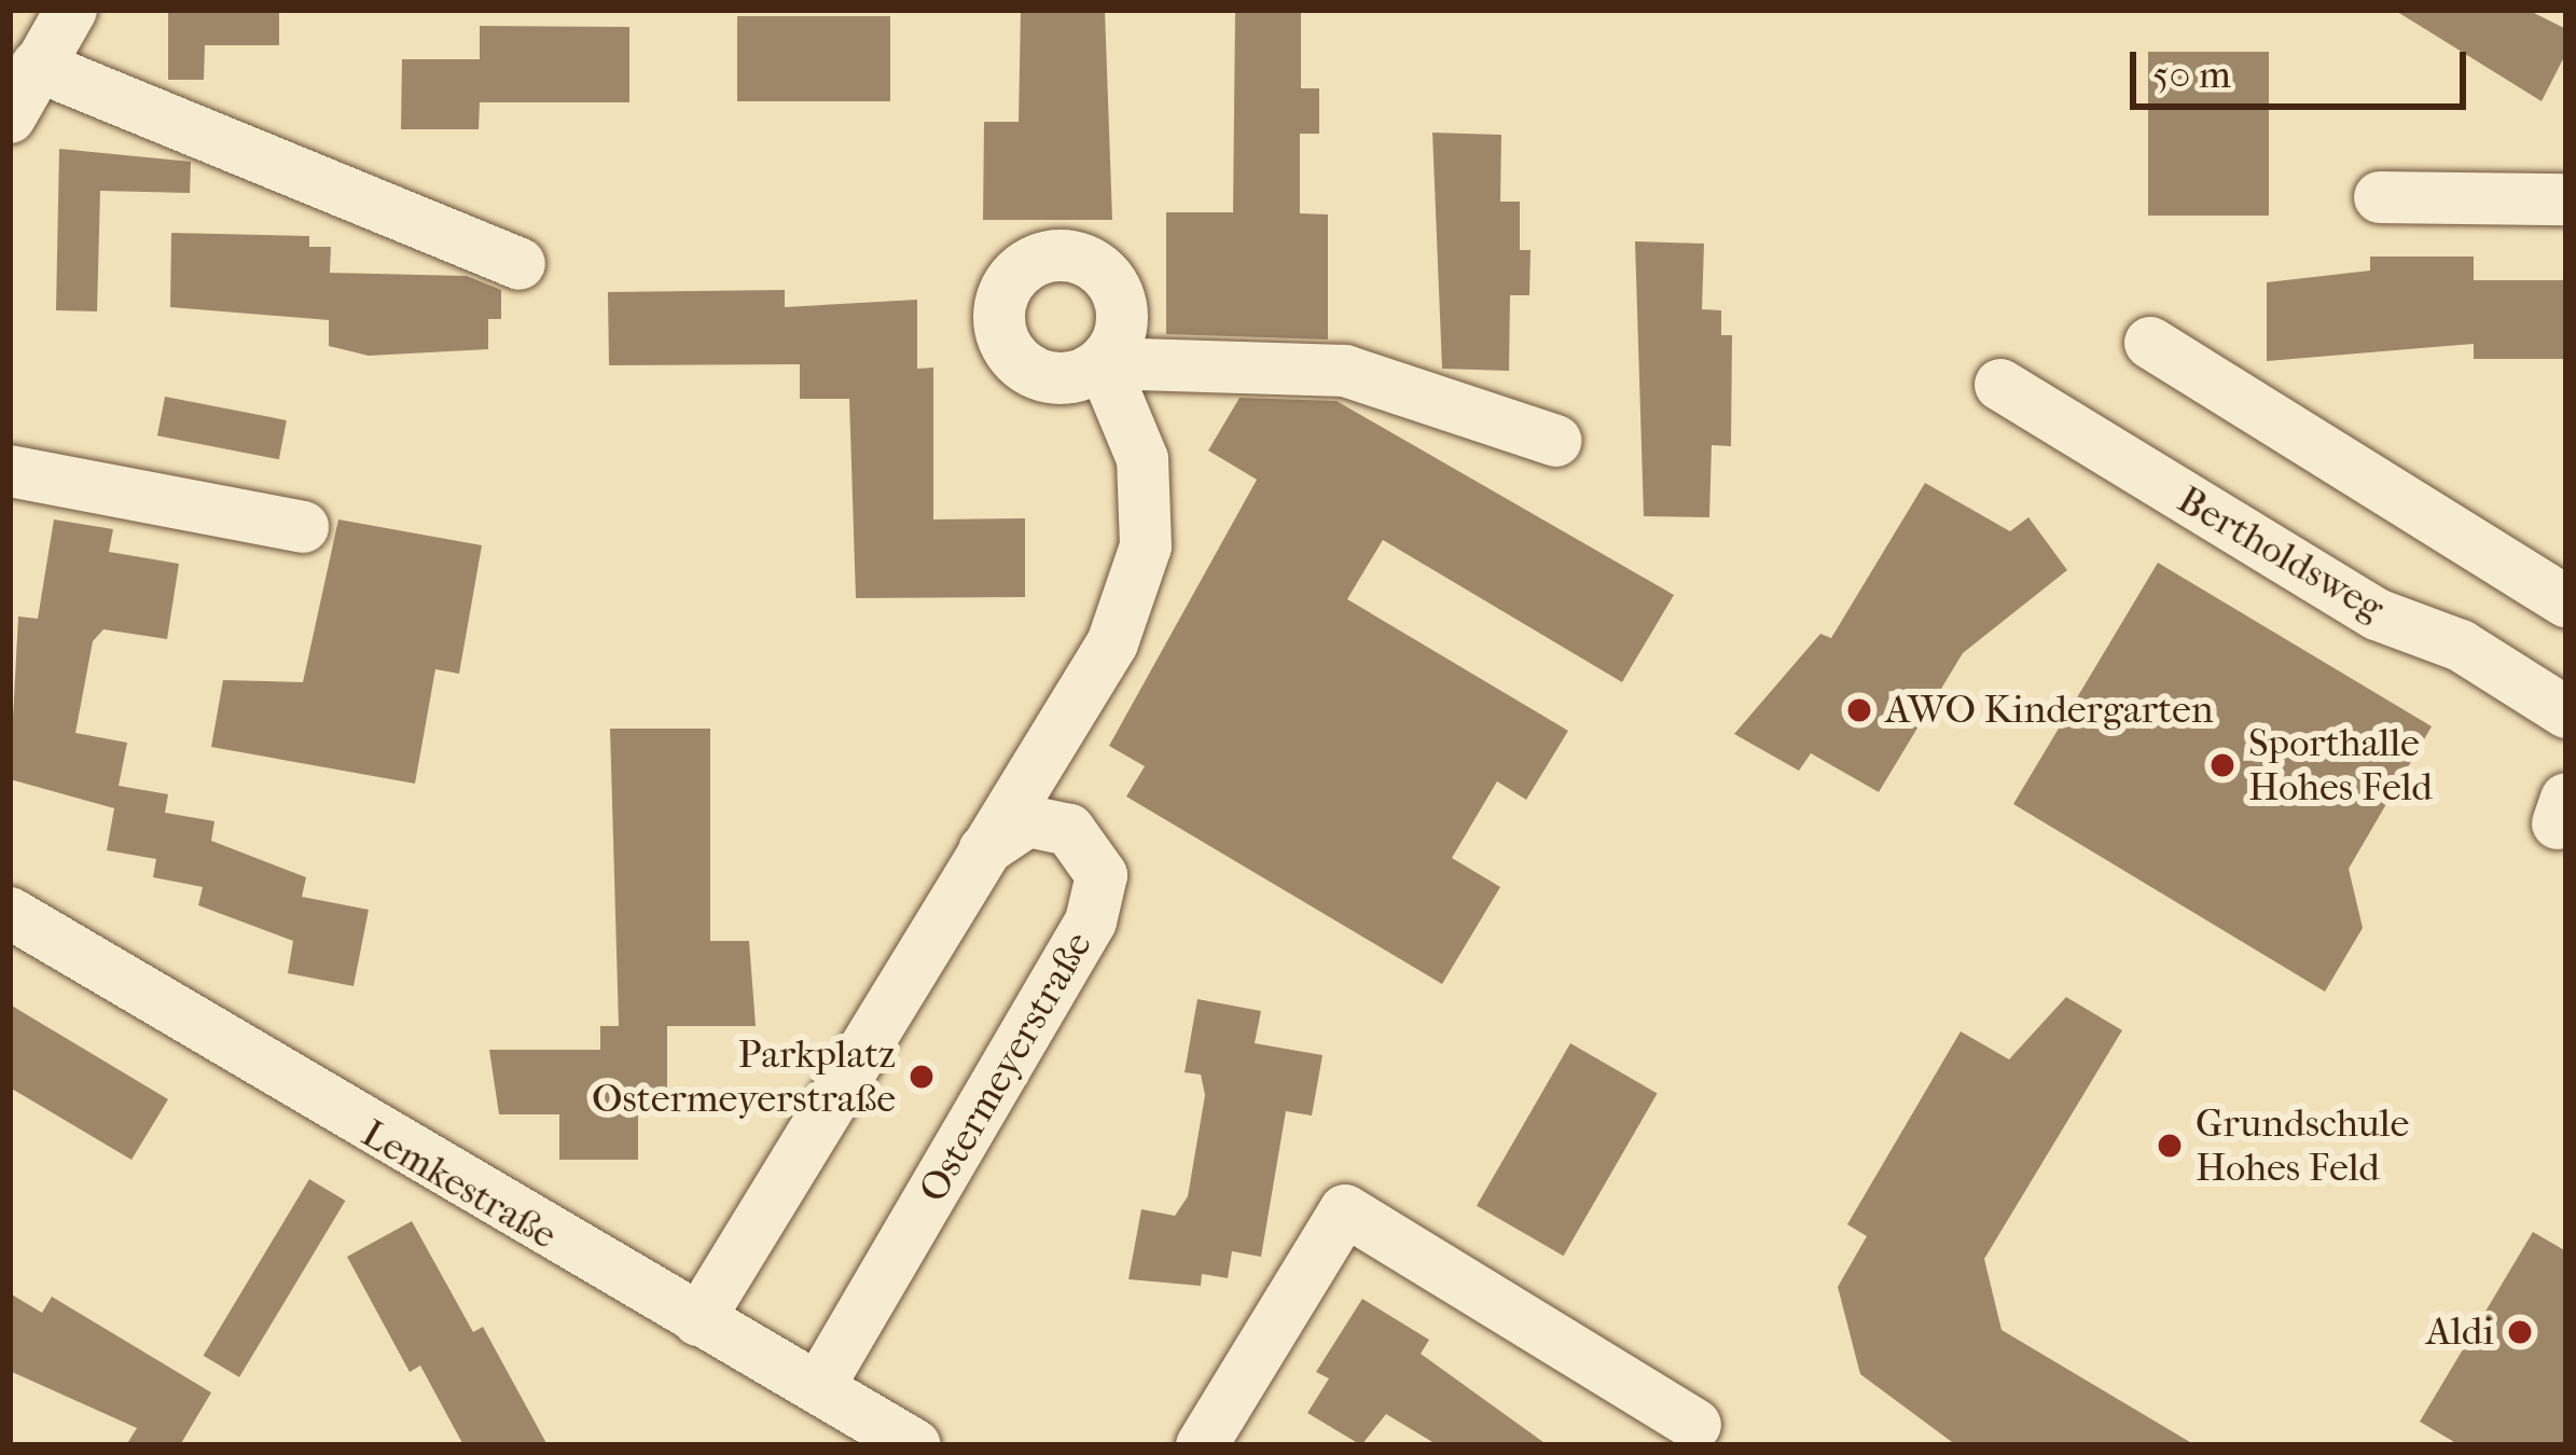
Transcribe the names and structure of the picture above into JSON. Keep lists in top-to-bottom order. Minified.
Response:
{"streets":{"street":["Bertholdsweg","Ostermeyerstraße","Lemkestraße"]},"crossings":[["Ostermeyerstraße","Lemkestraße"]],"places":["AWO Kindergarten","Sporthalle Hohes Feld","Parkplatz Ostermeyerstraße","Grundschule Hohes Feld","Aldi"],"scale_bar":"50 m"}
